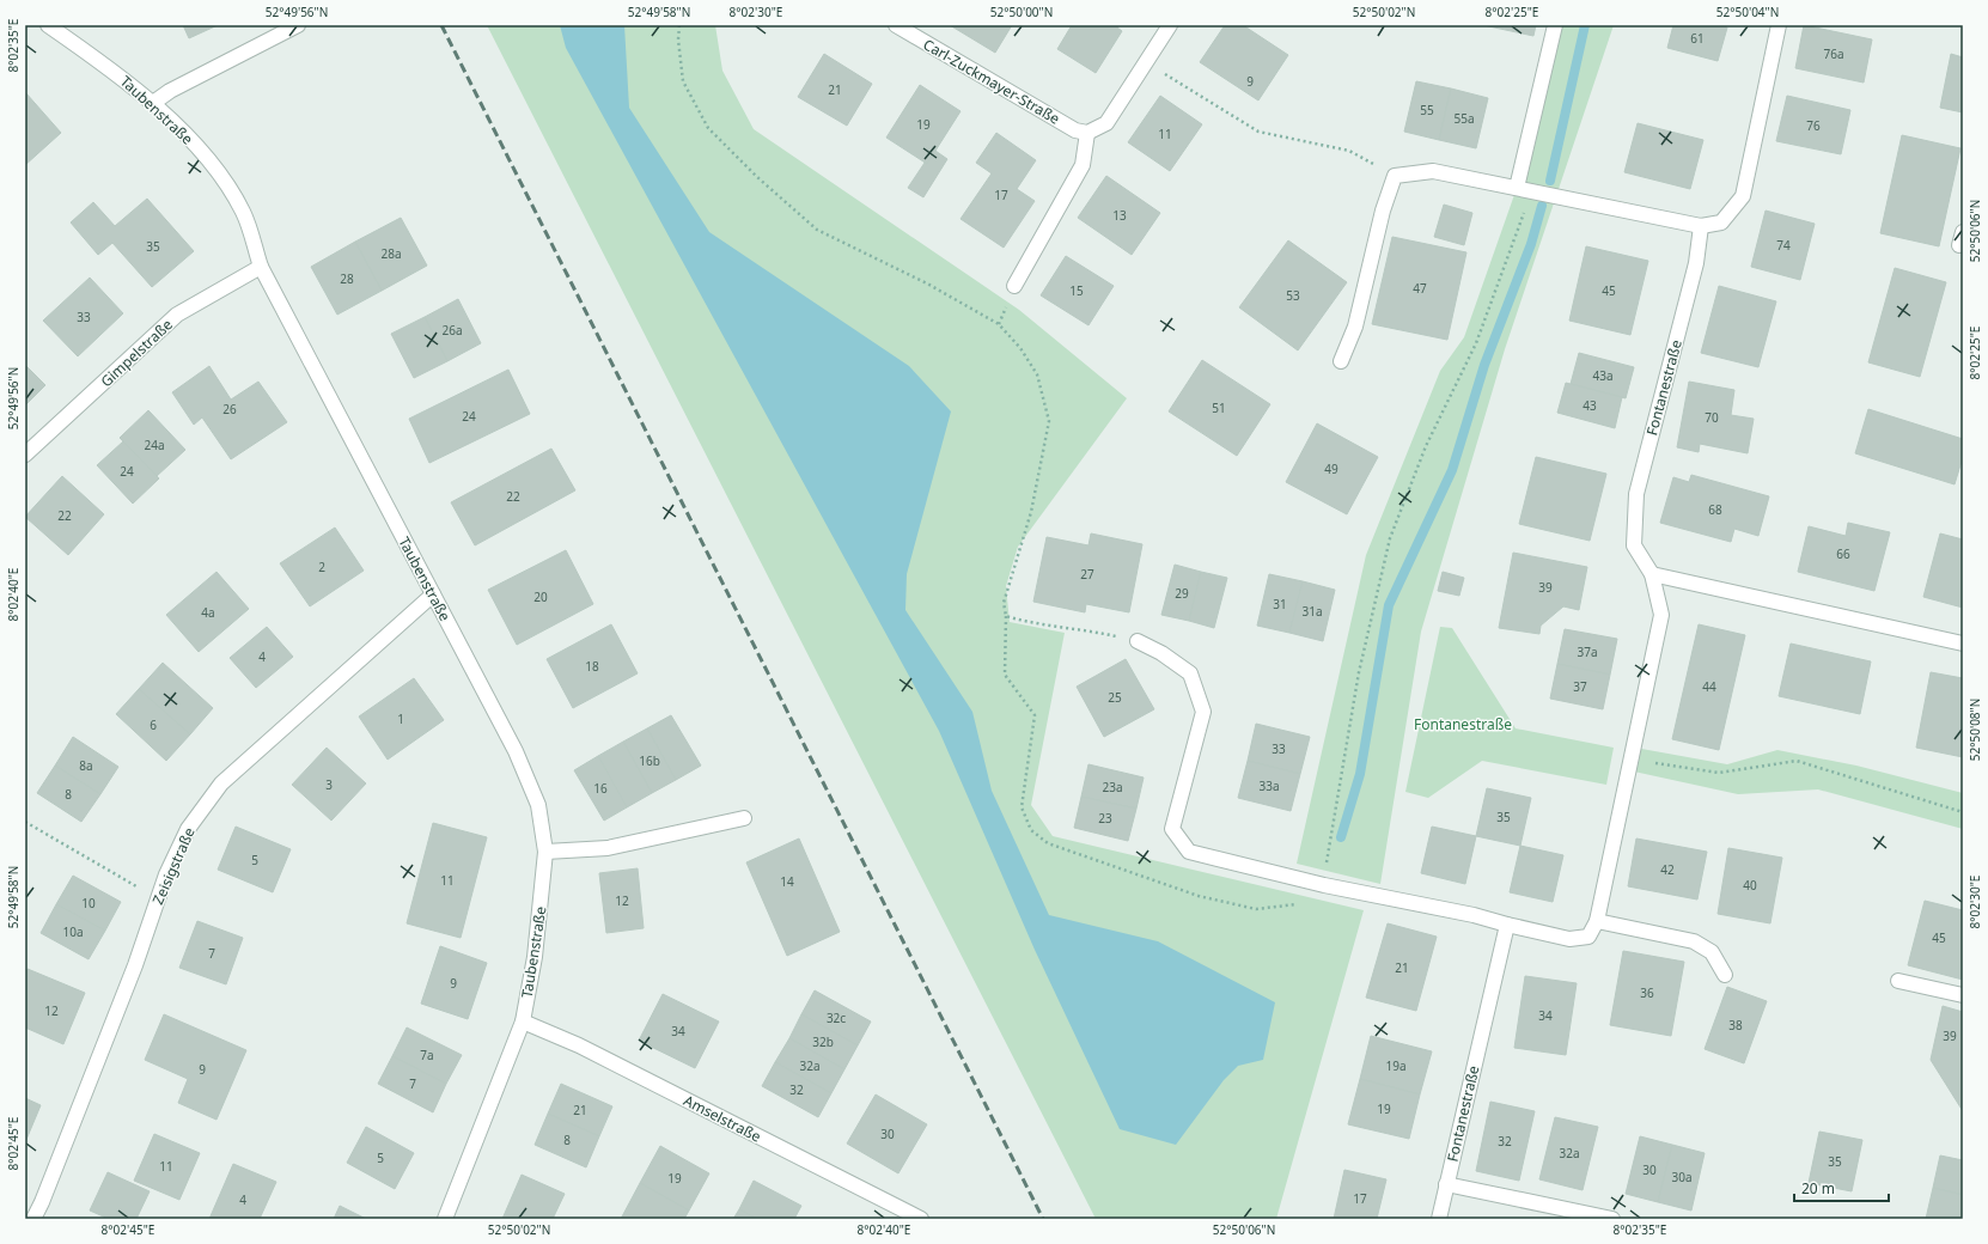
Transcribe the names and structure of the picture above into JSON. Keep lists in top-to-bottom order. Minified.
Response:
{"streets":{"street":["Carl-Zuckmayer-Straße","Taubenstraße","Gimpelstraße","Fontanestraße","Zeisigstraße","Amselstraße"]},"crossings":[["Taubenstraße","Gimpelstraße"],["Taubenstraße","Zeisigstraße"],["Taubenstraße","Amselstraße"]],"parks":["Fontanestraße"],"house_numbers":["61","76a","9","21","55","55a","19","76","11","17","13","74","35","28a","28","47","15","45","53","33","26a","43a","43","51","26","24","70","24a","49","24","22","68","22","66","2","27","39","29","20","31","31a","4a","37a","4","18","37","44","25","1","6","33","16b","8a","3","33a","23a","16","8","35","23","5","42","11","14","40","12","10","10a","45","7","21","9","36","12","34","32c","38","34","39","32b","7a","32a","19a","9","7","32","19","21","30","8","32","32a","5","35","11","30","30a","19","17","4"],"scale_bar":"20 m","coordinates":["52°49'56\"N","52°49'58\"N","8°02'30\"E","52°50'00\"N","52°50'02\"N","8°02'25\"E","52°50'04\"N","8°02'35\"E","52°50'06\"N","8°02'40\"E","52°50'08\"N","8°02'45\"E"]}
